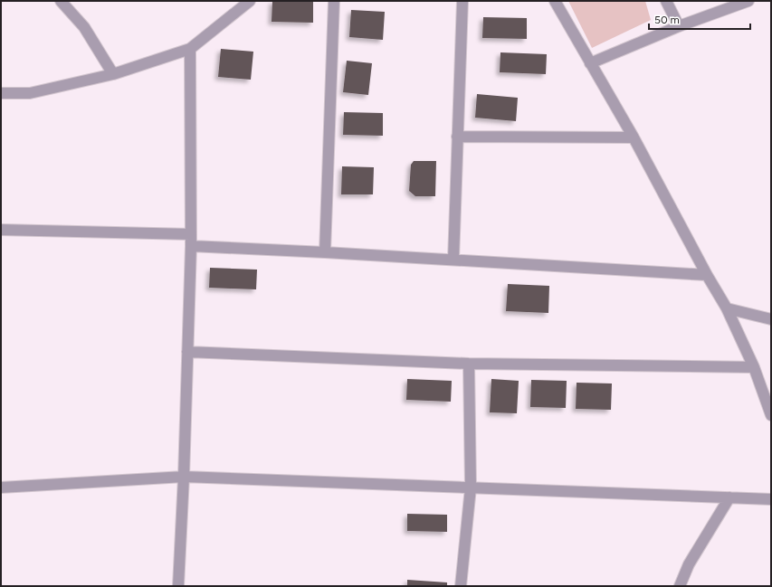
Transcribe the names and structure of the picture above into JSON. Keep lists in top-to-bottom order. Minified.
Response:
{"scale_bar":"50 m"}
